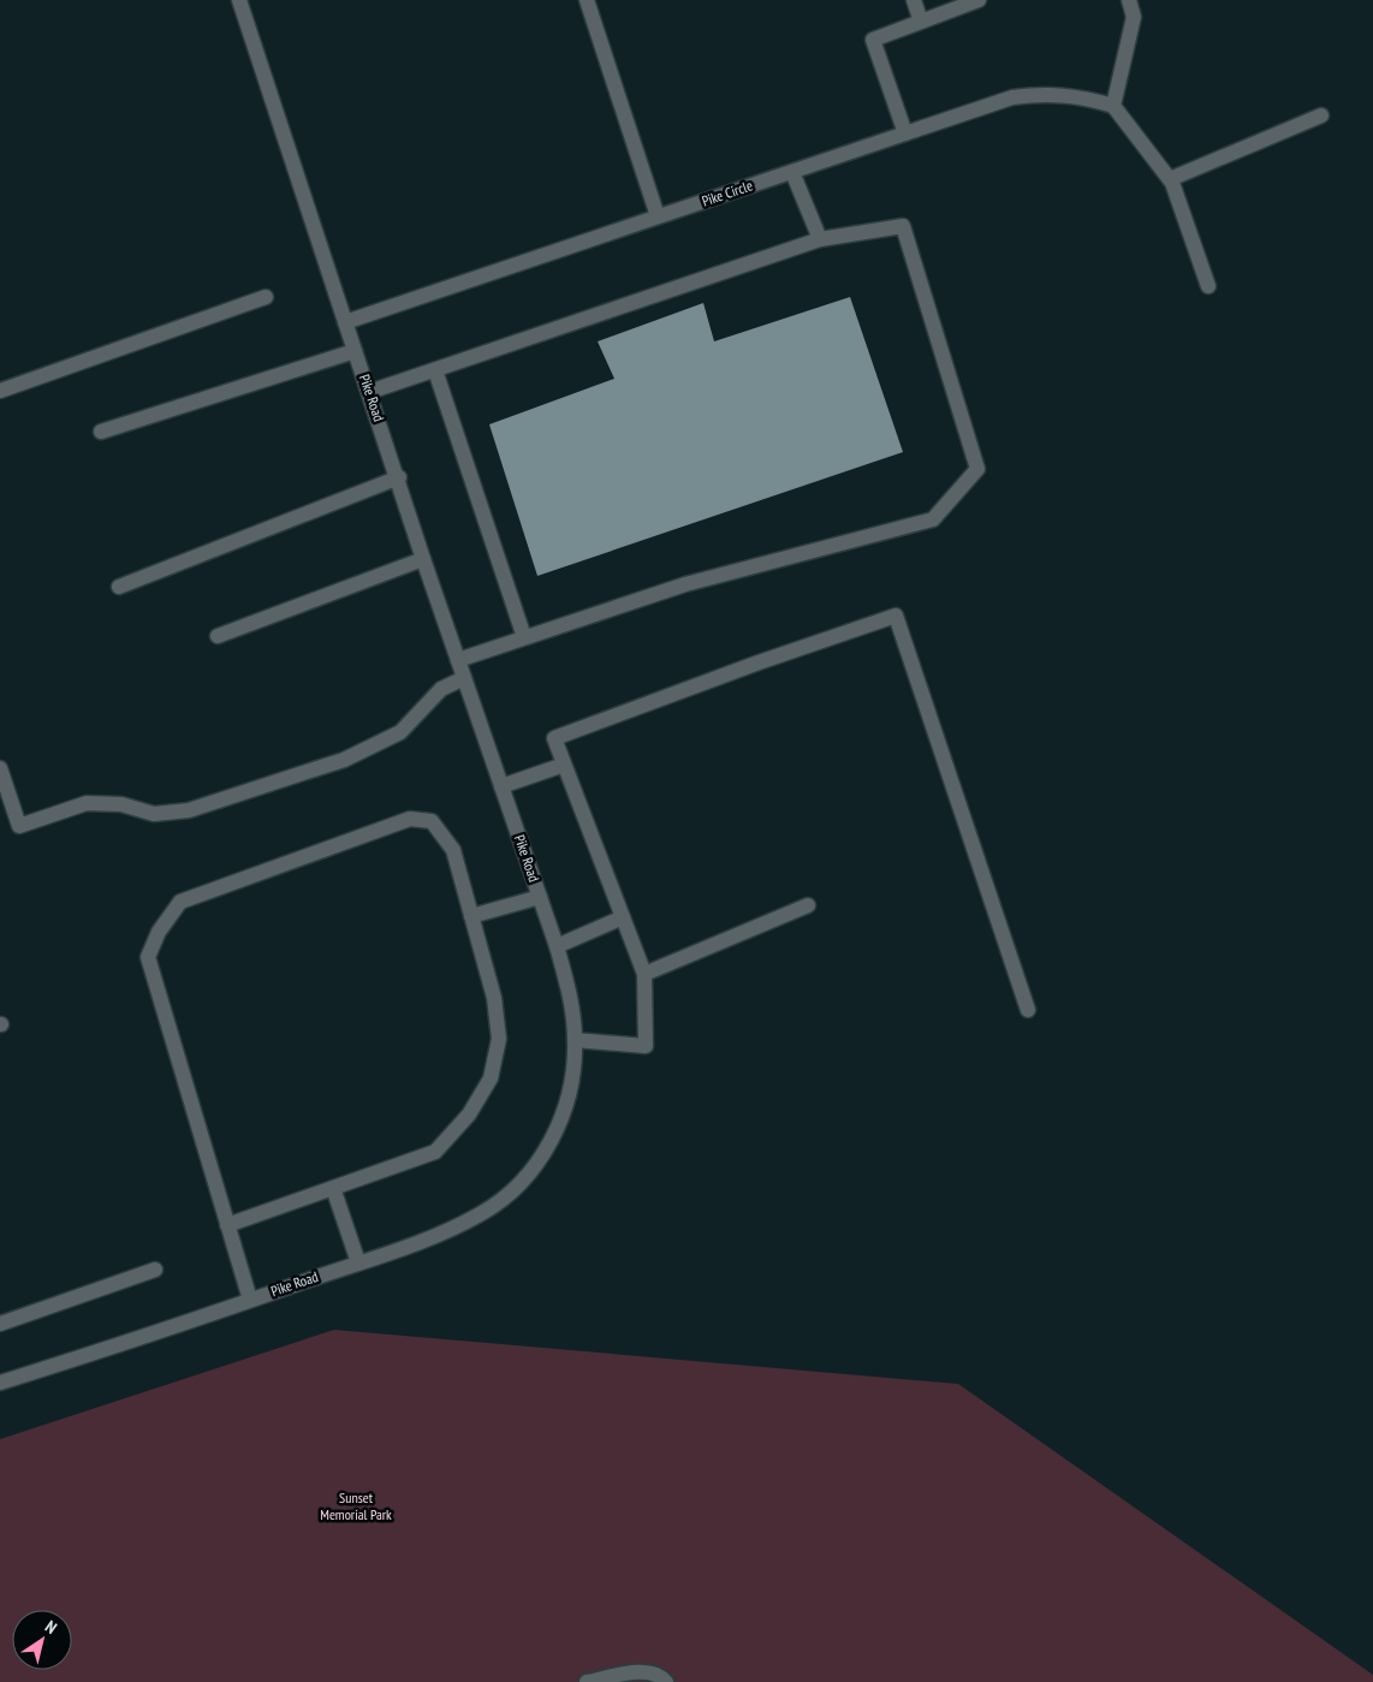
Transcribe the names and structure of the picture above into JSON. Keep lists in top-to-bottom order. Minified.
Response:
{"streets":{"street":["Pike Circle","Pike Road"]},"crossings":[["Pike Circle","Pike Road"]],"parks":["Sunset Memorial Park"],"north":"top right"}
